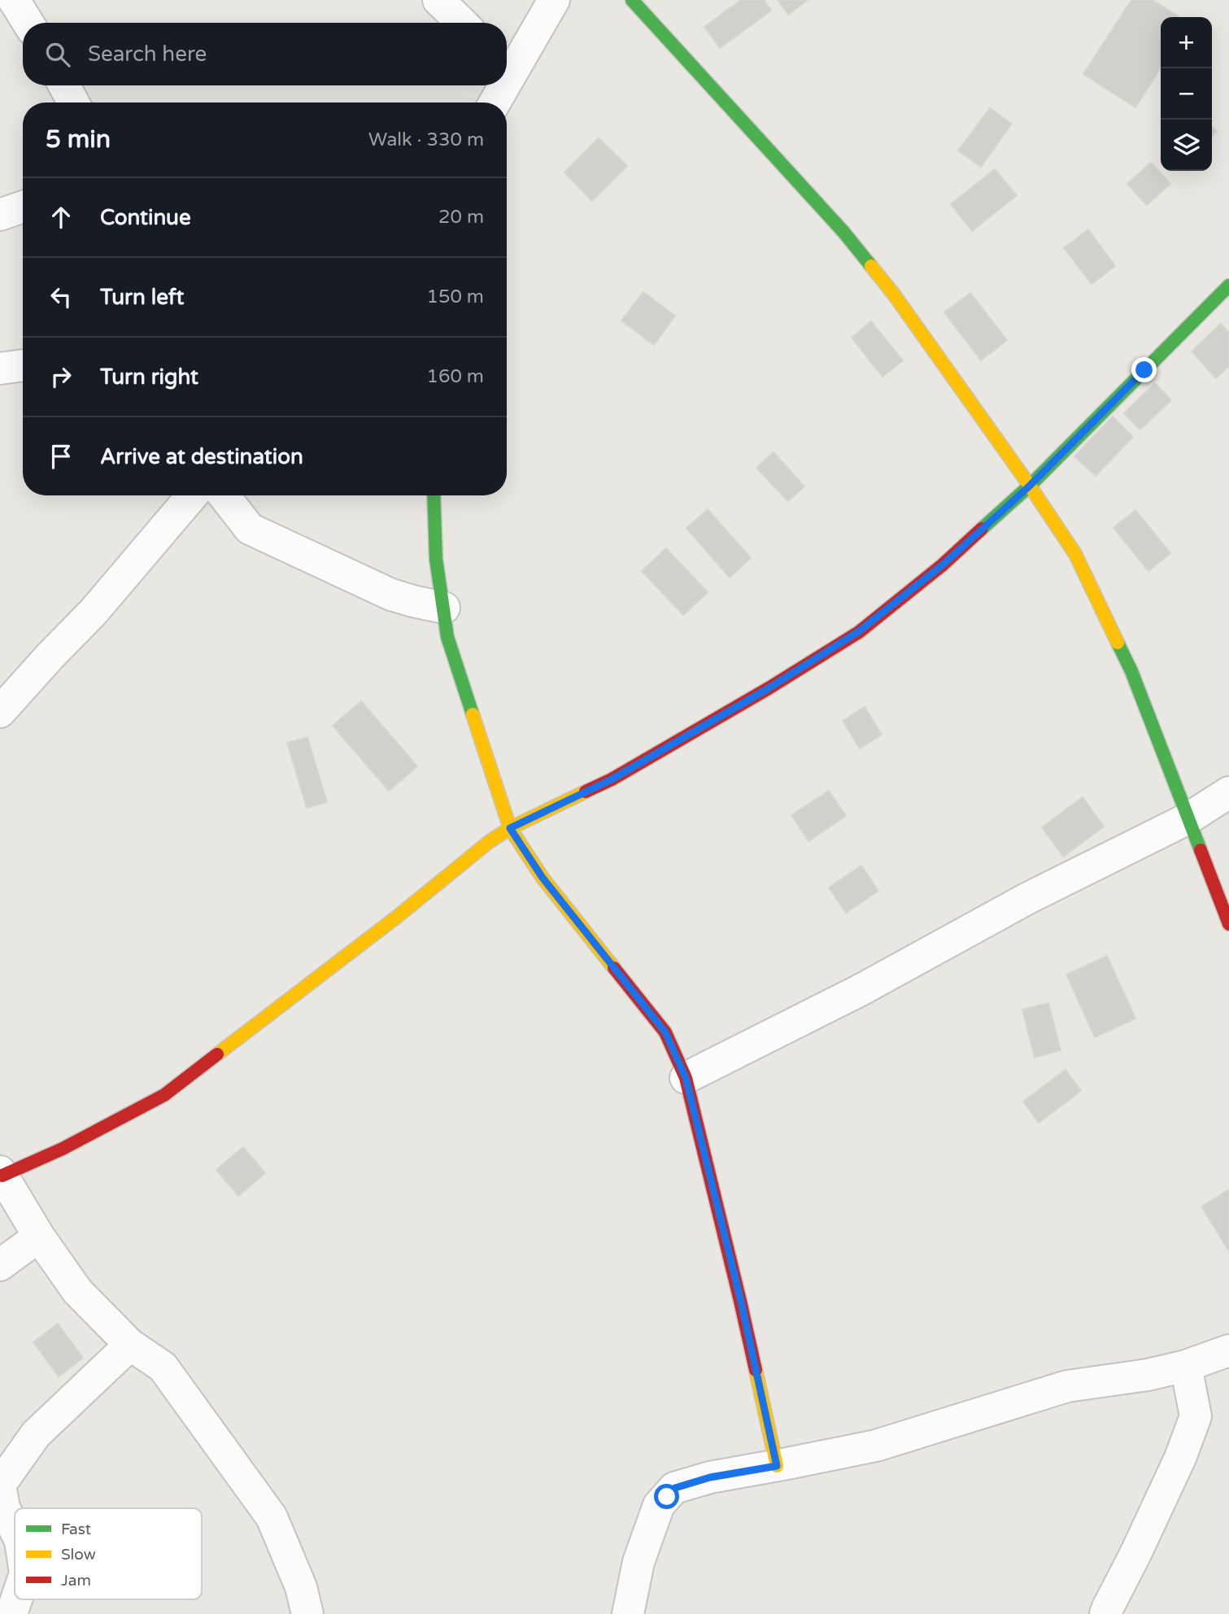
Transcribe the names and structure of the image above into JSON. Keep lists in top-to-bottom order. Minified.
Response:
{"legend":["Fast","Slow","Jam"],"page":{"map_buttons":["+","−"],"search":"Search here","heading":["5 min","Walk · 330 m"],"list":[["Continue","20 m"],["Turn left","150 m"],["Turn right","160 m"],"Arrive at destination"]}}
